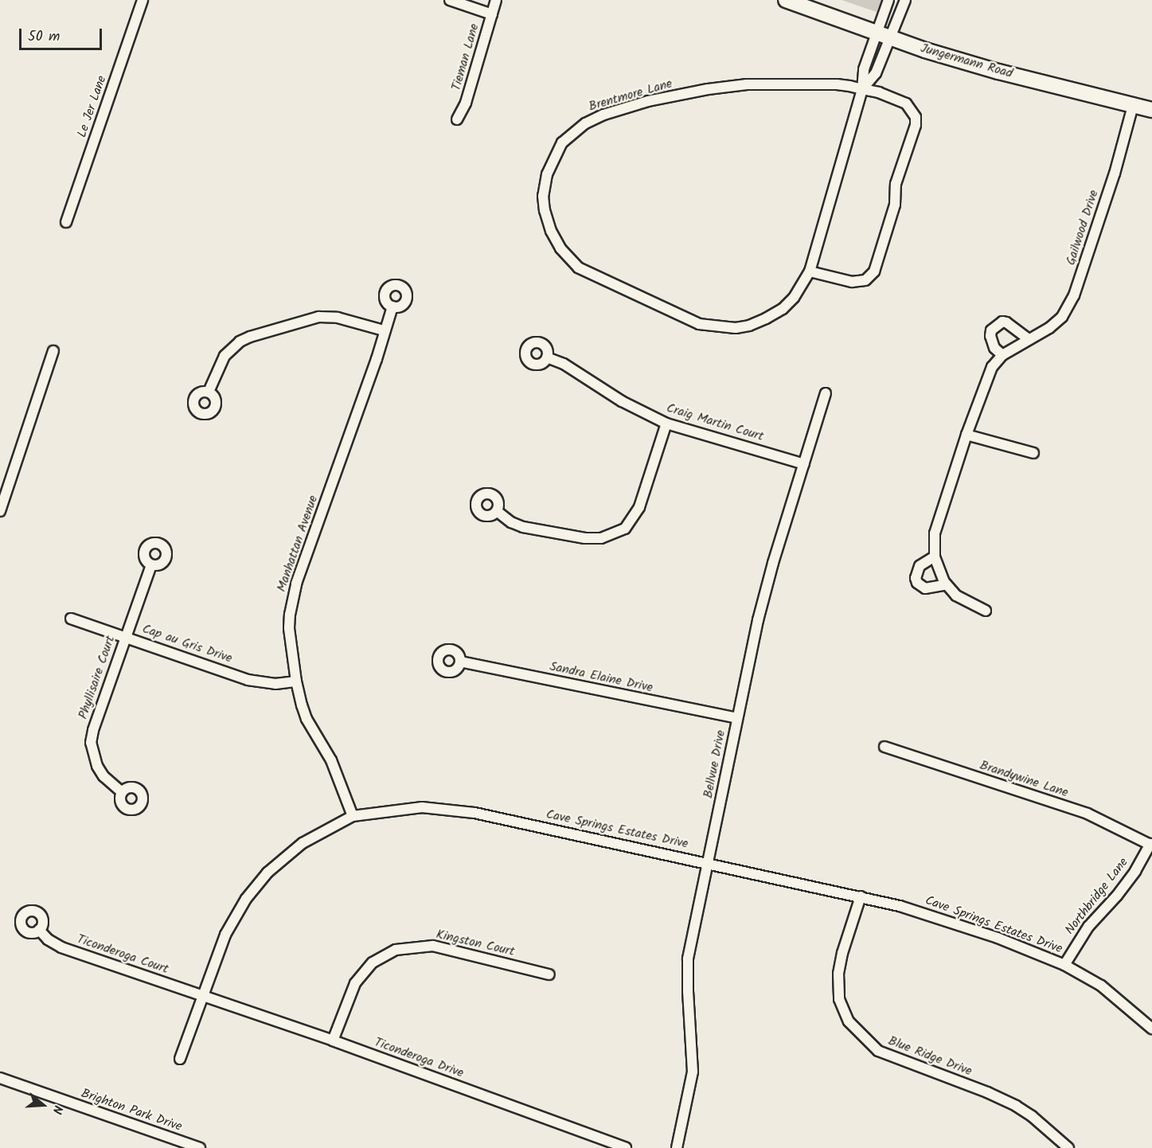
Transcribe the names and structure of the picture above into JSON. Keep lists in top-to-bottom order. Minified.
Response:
{"streets":{"main road":["Jungermann Road"],"street":["Tieman Lane","Brentmore Lane","Le Jer Lane","Gailwood Drive","Craig Martin Court","Manhattan Avenue","Cap au Gris Drive","Phyllisaire Court","Sandra Elaine Drive","Bellvue Drive","Brandywine Lane","Cave Springs Estates Drive","Northbridge Lane","Kingston Court","Ticonderoga Court","Blue Ridge Drive","Ticonderoga Drive","Brighton Park Drive"]},"crossings":[["Jungermann Road","Brentmore Lane"],["Jungermann Road","Gailwood Drive"],["Craig Martin Court","Bellvue Drive"],["Manhattan Avenue","Cap au Gris Drive"],["Manhattan Avenue","Cave Springs Estates Drive"],["Cap au Gris Drive","Phyllisaire Court"],["Sandra Elaine Drive","Bellvue Drive"],["Bellvue Drive","Cave Springs Estates Drive"],["Brandywine Lane","Northbridge Lane"],["Cave Springs Estates Drive","Northbridge Lane"],["Cave Springs Estates Drive","Ticonderoga Court"],["Cave Springs Estates Drive","Blue Ridge Drive"],["Cave Springs Estates Drive","Ticonderoga Drive"],["Kingston Court","Ticonderoga Drive"],["Ticonderoga Court","Ticonderoga Drive"]],"scale_bar":"50 m","north":"right"}
